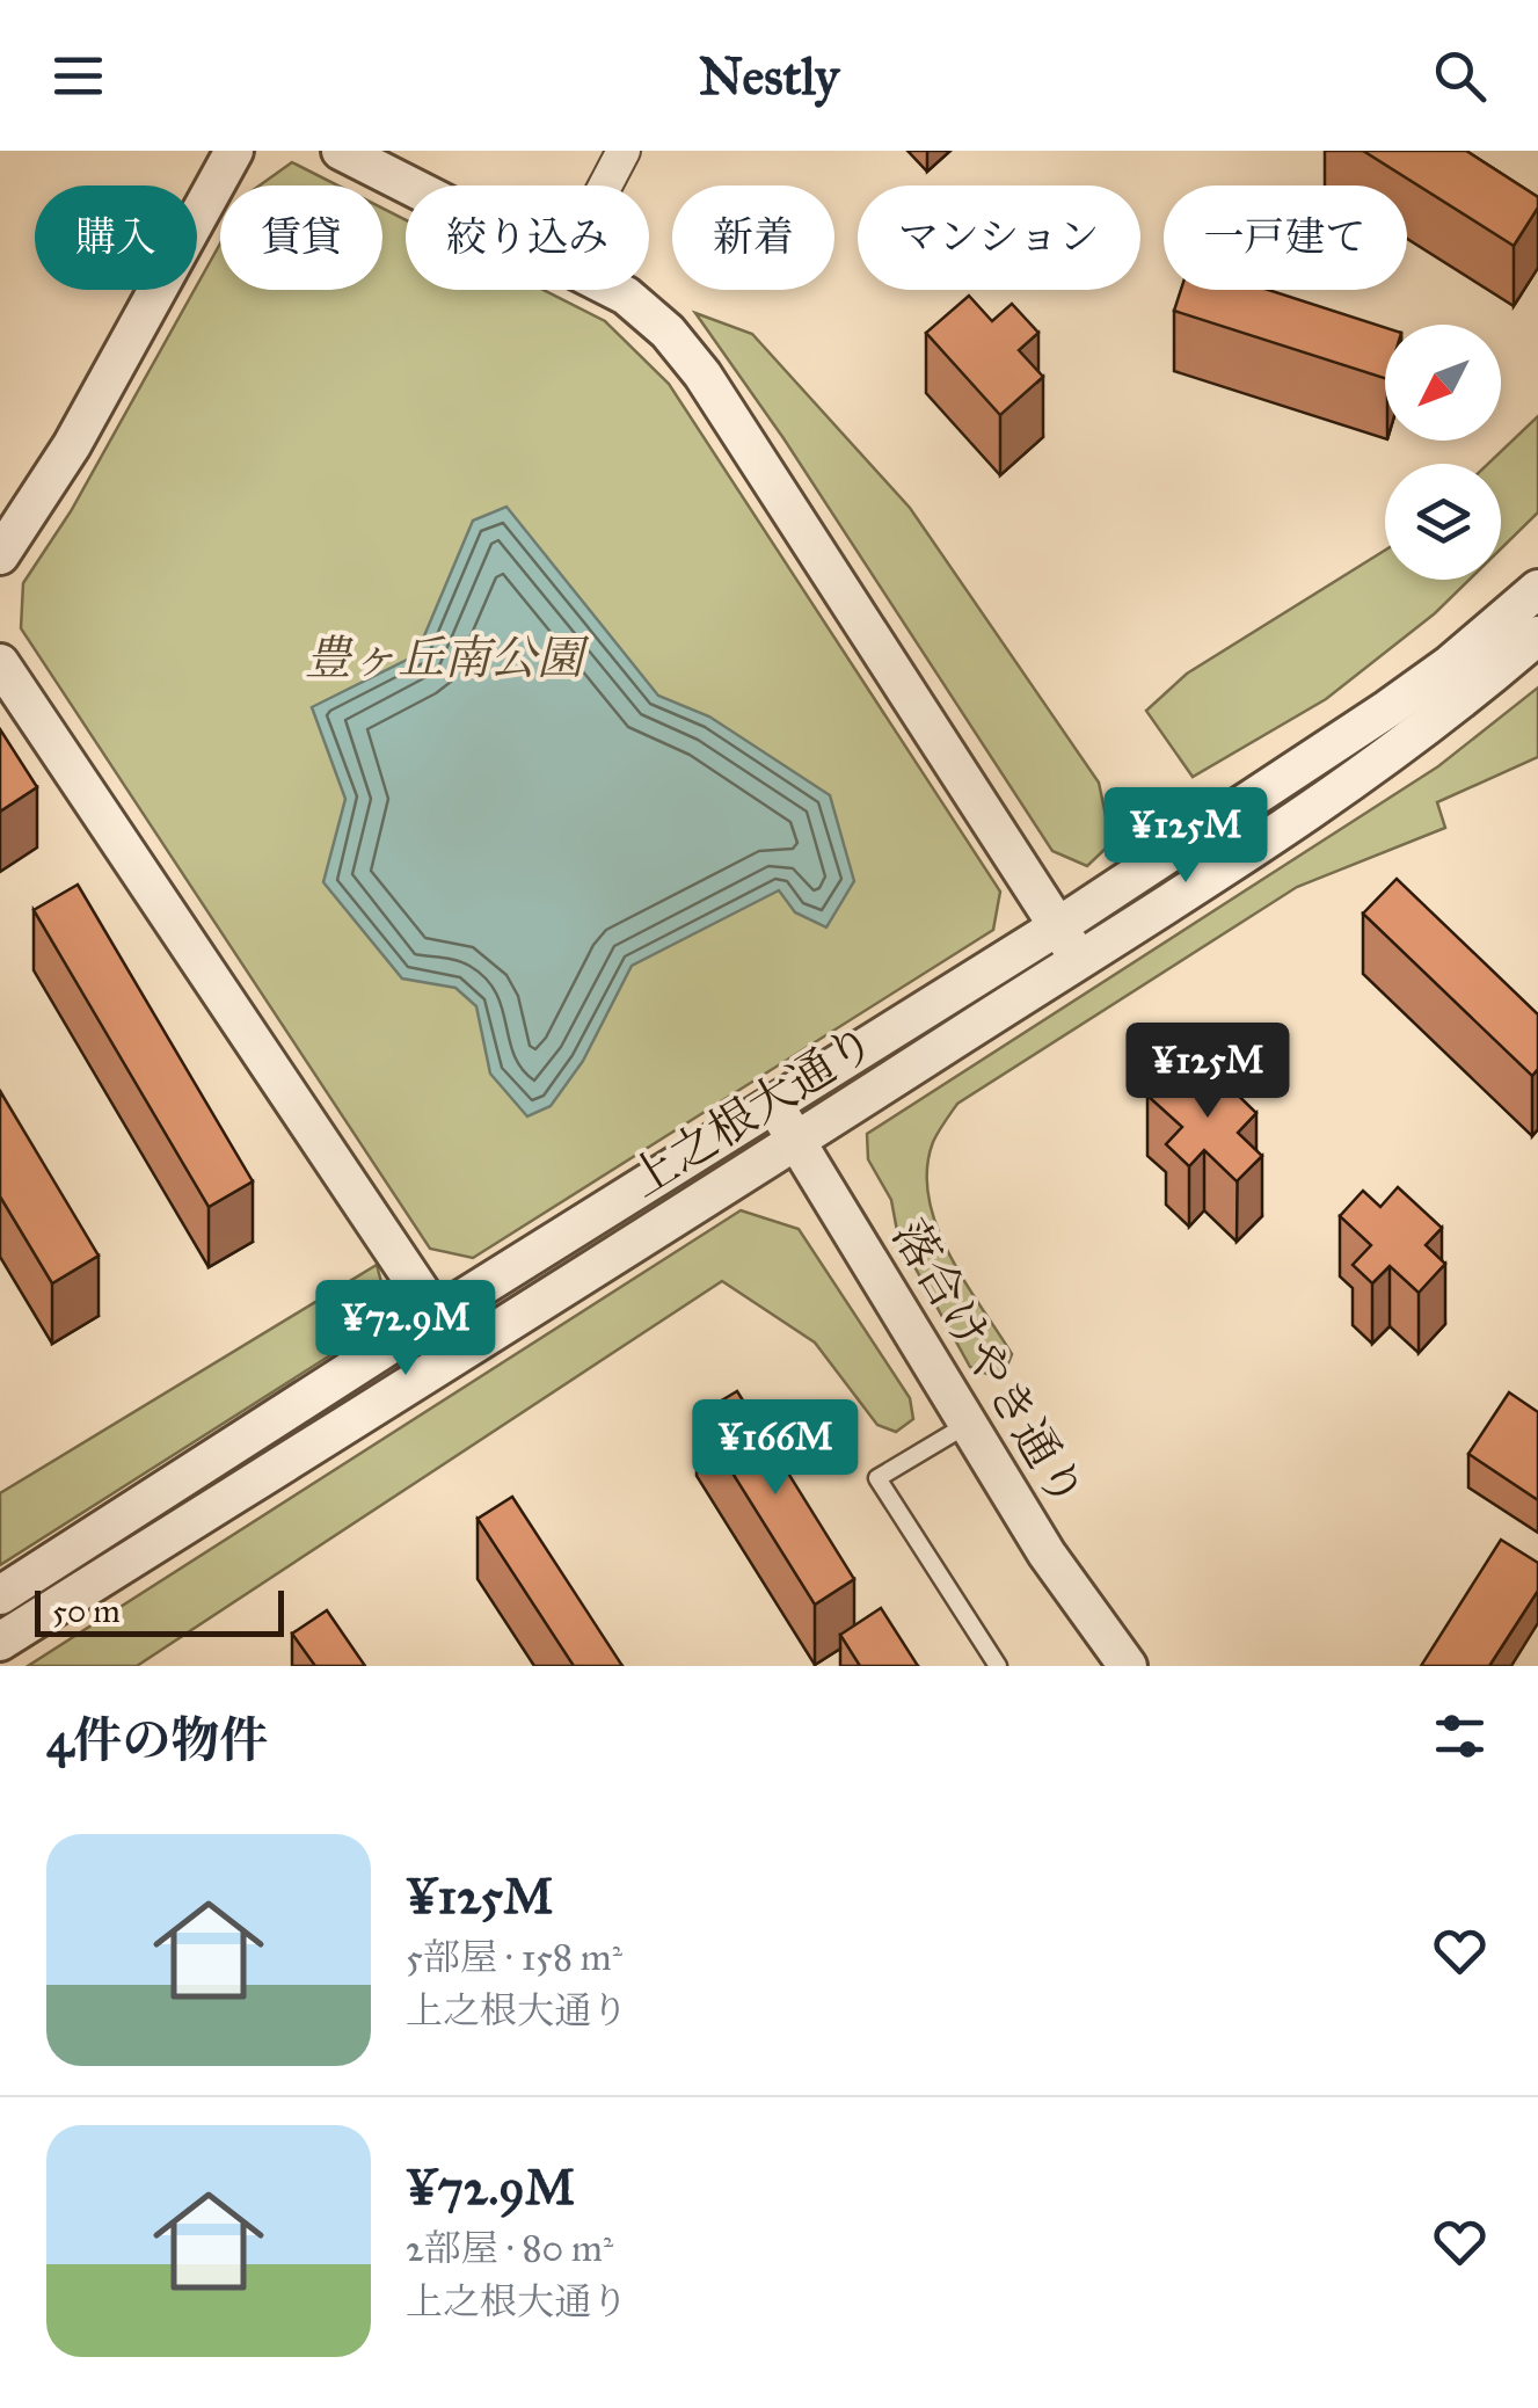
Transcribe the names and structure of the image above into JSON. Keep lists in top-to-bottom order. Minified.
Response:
{"streets":{"street":["上之根大通り","落合けやき通り"]},"crossings":[["上之根大通り","落合けやき通り"]],"parks":["豊ヶ丘南公園"],"scale_bar":"50 m","north":"bottom left","page":{"header":"Nestly","chip":["購入","賃貸","絞り込み","新着","マンション","一戸建て"],"price":["¥125M","¥125M","¥72.9M","¥166M"],"scale":"50 m","heading":"4件の物件","list":[{"name":"¥125M","note":"5部屋 · 158 m² · 上之根大通り"},{"name":"¥72.9M","note":"2部屋 · 80 m² · 上之根大通り"}]}}
